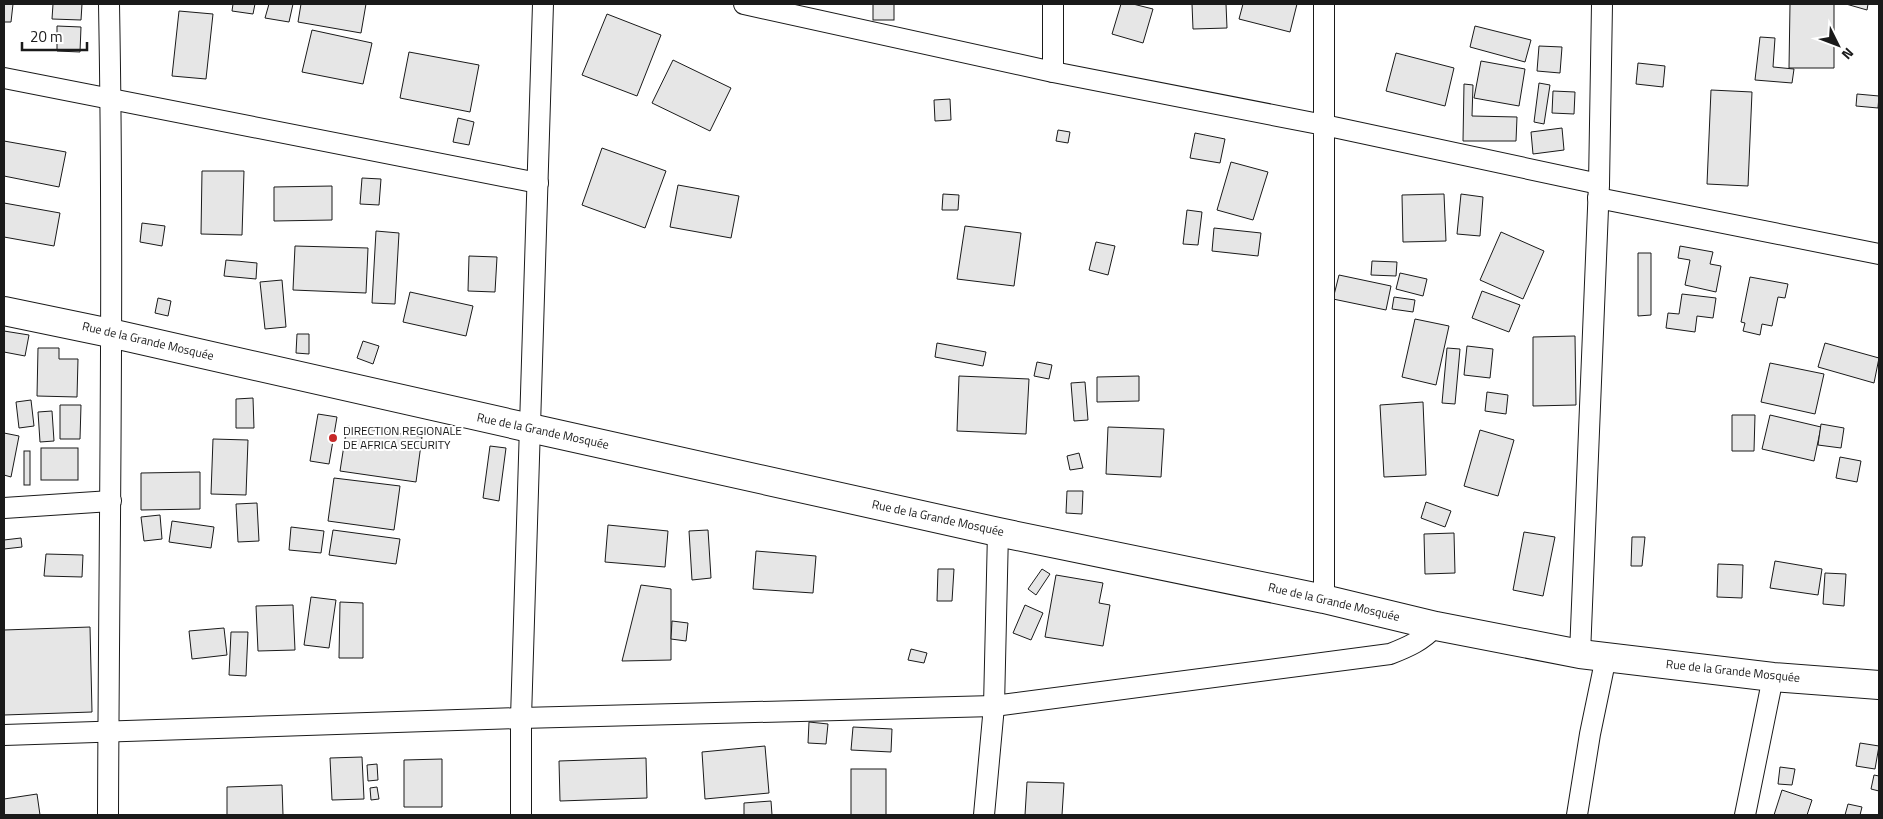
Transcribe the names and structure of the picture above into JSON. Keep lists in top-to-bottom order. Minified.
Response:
{"streets":{"street":["Rue de la Grande Mosquée"]},"places":["DIRECTION REGIONALE DE AFRICA SECURITY"],"scale_bar":"20 m","north":"bottom right"}
